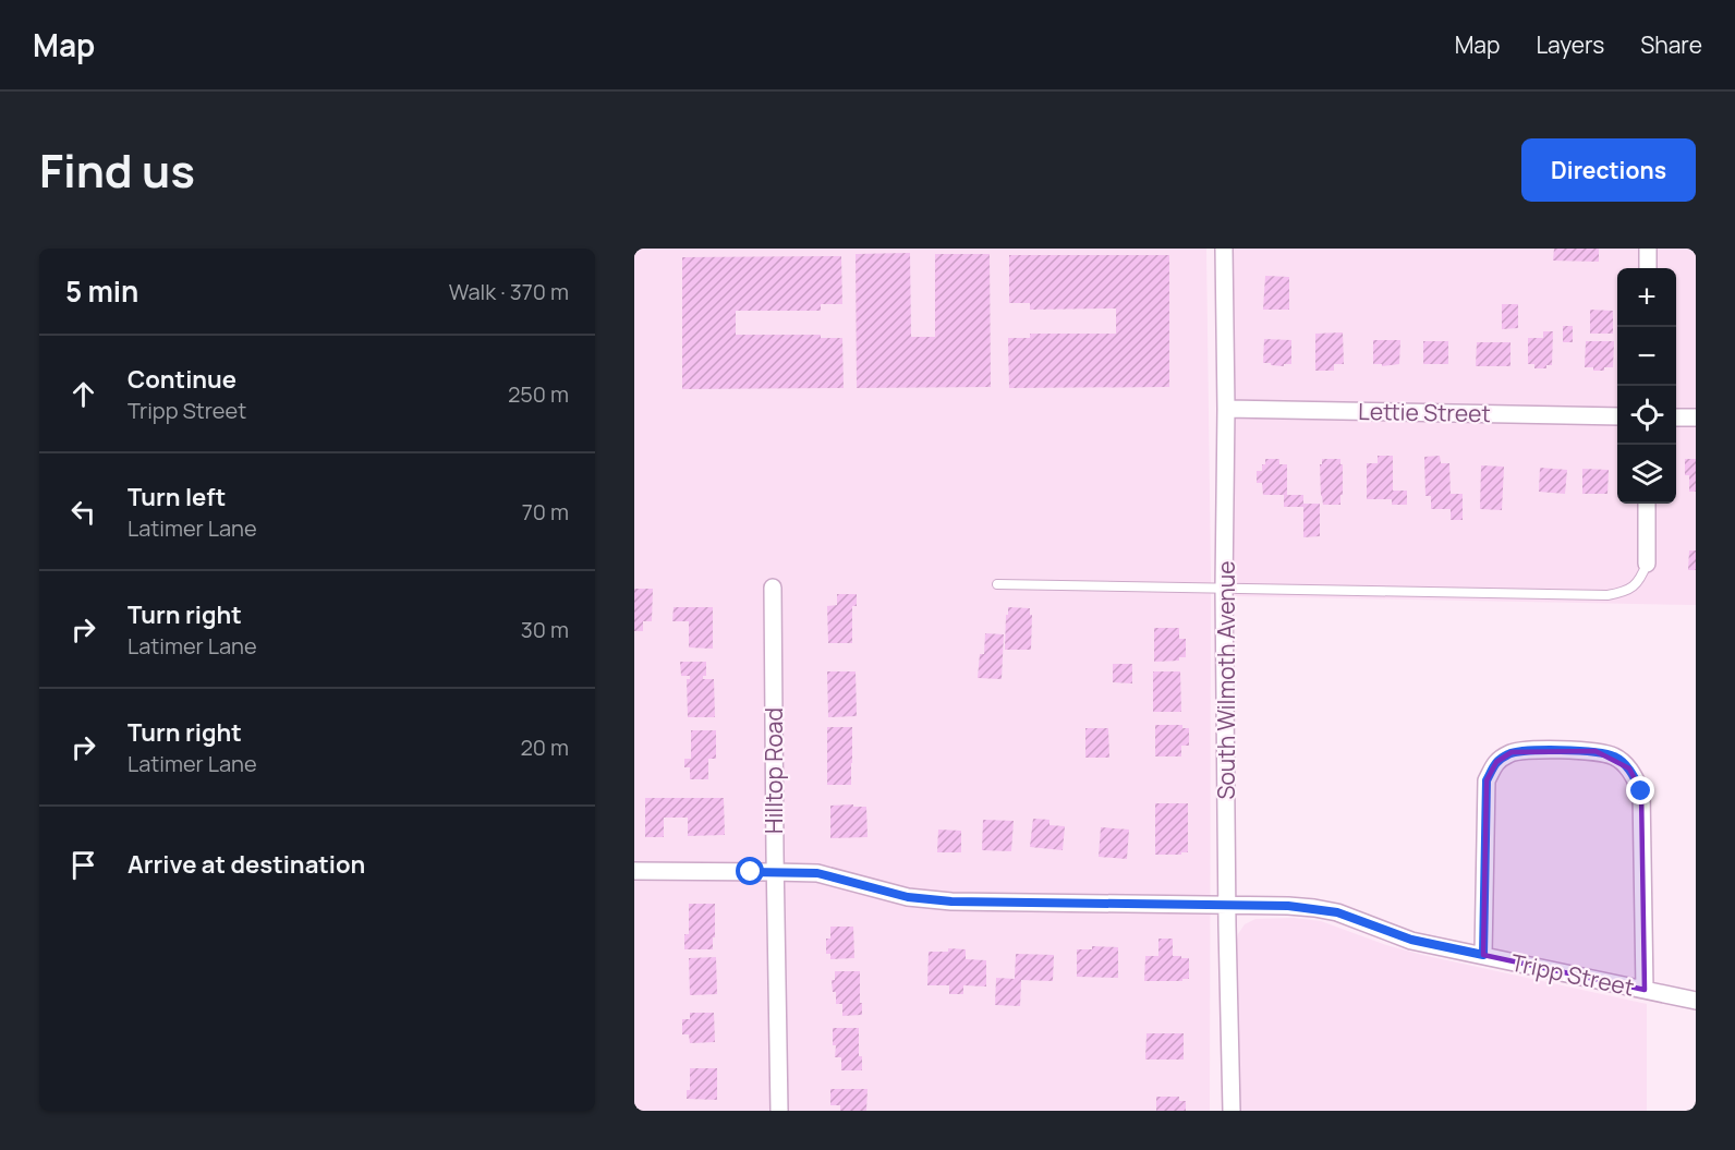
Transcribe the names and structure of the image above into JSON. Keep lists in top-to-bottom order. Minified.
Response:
{"streets":{"street":["Lettie Street","South Wilmoth Avenue","Hilltop Road","Tripp Street"]},"crossings":[["Lettie Street","South Wilmoth Avenue"],["South Wilmoth Avenue","Tripp Street"],["Hilltop Road","Tripp Street"]],"page":{"header":"Map","nav":["Map","Layers","Share"],"title":"Find us","buttons":"Directions","heading":["5 min","Walk · 370 m"],"map_buttons":["+","−"],"list":[["Continue","Tripp Street","250 m"],["Turn left","Latimer Lane","70 m"],["Turn right","Latimer Lane","30 m"],["Turn right","Latimer Lane","20 m"],"Arrive at destination"]}}
